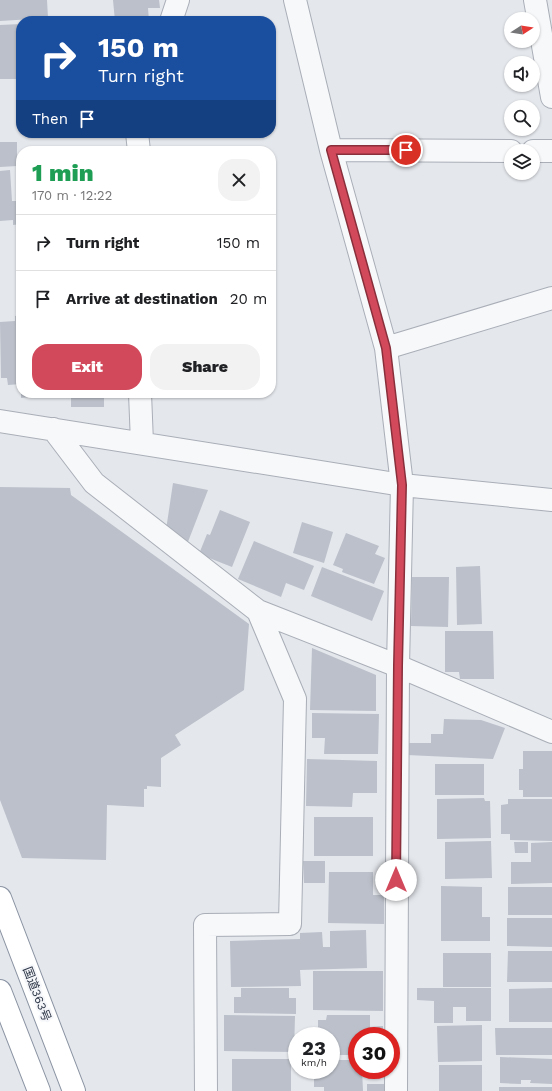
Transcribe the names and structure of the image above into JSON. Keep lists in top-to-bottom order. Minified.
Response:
{"streets":{"highway":["国道363号"]},"north":"right","page":{"turn":["150 m","Turn right"],"then":"Then","heading":["1 min","170 m · 12:22"],"list":[{"name":"Turn right","value":"150 m"},{"name":"Arrive at destination","value":"20 m"}],"buttons":["Exit","Share"],"speed":"23 km/h","limit":"30"}}
